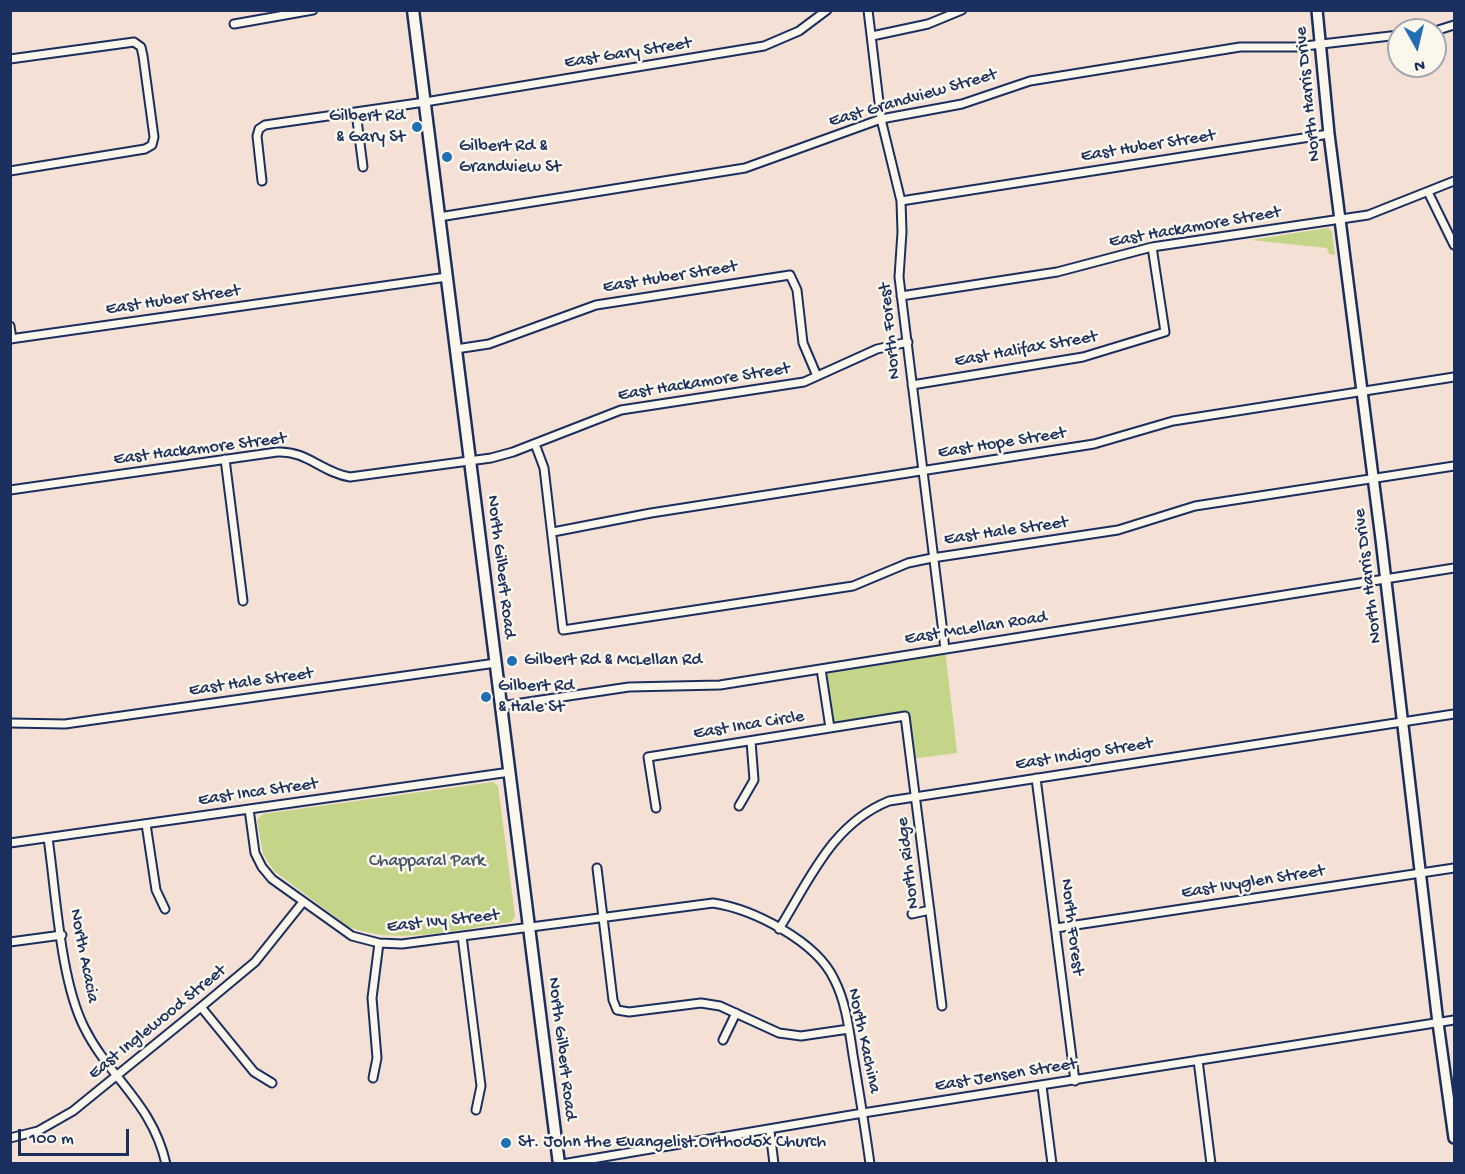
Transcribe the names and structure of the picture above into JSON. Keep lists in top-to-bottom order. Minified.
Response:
{"streets":{"main road":["North Gilbert Road"],"street":["East Gary Street","North Harris Drive","East Grandview Street","East Huber Street","East Hackamore Street","North Forest","East Halifax Street","East Hope Street","East Hale Street","East McLellan Road","East Inca Circle","East Indigo Street","East Inca Street","North Ridge","East Ivyglen Street","East Ivy Street","North Acacia","East Inglewood Street","North Kachina","East Jensen Street"]},"crossings":[["East Gary Street","North Gilbert Road"],["North Harris Drive","East Grandview Street"],["North Harris Drive","East Huber Street"],["North Harris Drive","East Hackamore Street"],["North Harris Drive","East Hope Street"],["North Harris Drive","East Hale Street"],["North Harris Drive","East McLellan Road"],["North Harris Drive","East Indigo Street"],["North Harris Drive","East Ivyglen Street"],["North Harris Drive","East Jensen Street"],["East Grandview Street","North Forest"],["East Grandview Street","North Gilbert Road"],["East Huber Street","East Hackamore Street"],["East Huber Street","North Forest"],["East Huber Street","North Gilbert Road"],["East Hackamore Street","North Forest"],["East Hackamore Street","East Halifax Street"],["East Hackamore Street","North Gilbert Road"],["North Forest","East Halifax Street"],["North Forest","East Hope Street"],["North Forest","East Hale Street"],["North Forest","East McLellan Road"],["North Forest","East Indigo Street"],["North Forest","East Ivyglen Street"],["North Forest","East Jensen Street"],["East Hope Street","East Hale Street"],["East Hale Street","North Gilbert Road"],["North Gilbert Road","East McLellan Road"],["North Gilbert Road","East Inca Street"],["North Gilbert Road","East Ivy Street"],["North Gilbert Road","East Jensen Street"],["East Inca Circle","North Ridge"],["East Indigo Street","North Ridge"],["East Indigo Street","East Ivy Street"],["East Indigo Street","North Kachina"],["East Inca Street","East Ivy Street"],["East Inca Street","North Acacia"],["East Ivy Street","East Inglewood Street"],["East Ivy Street","North Kachina"],["North Acacia","East Inglewood Street"],["North Kachina","East Jensen Street"]],"parks":["Chapparal Park"],"places":["Gilbert Rd & Gary St","Gilbert Rd & Grandview St","Gilbert Rd & McLellan Rd","Gilbert Rd & Hale St","St. John the Evangelist Orthodox Church"],"scale_bar":"100 m","north":"bottom"}
